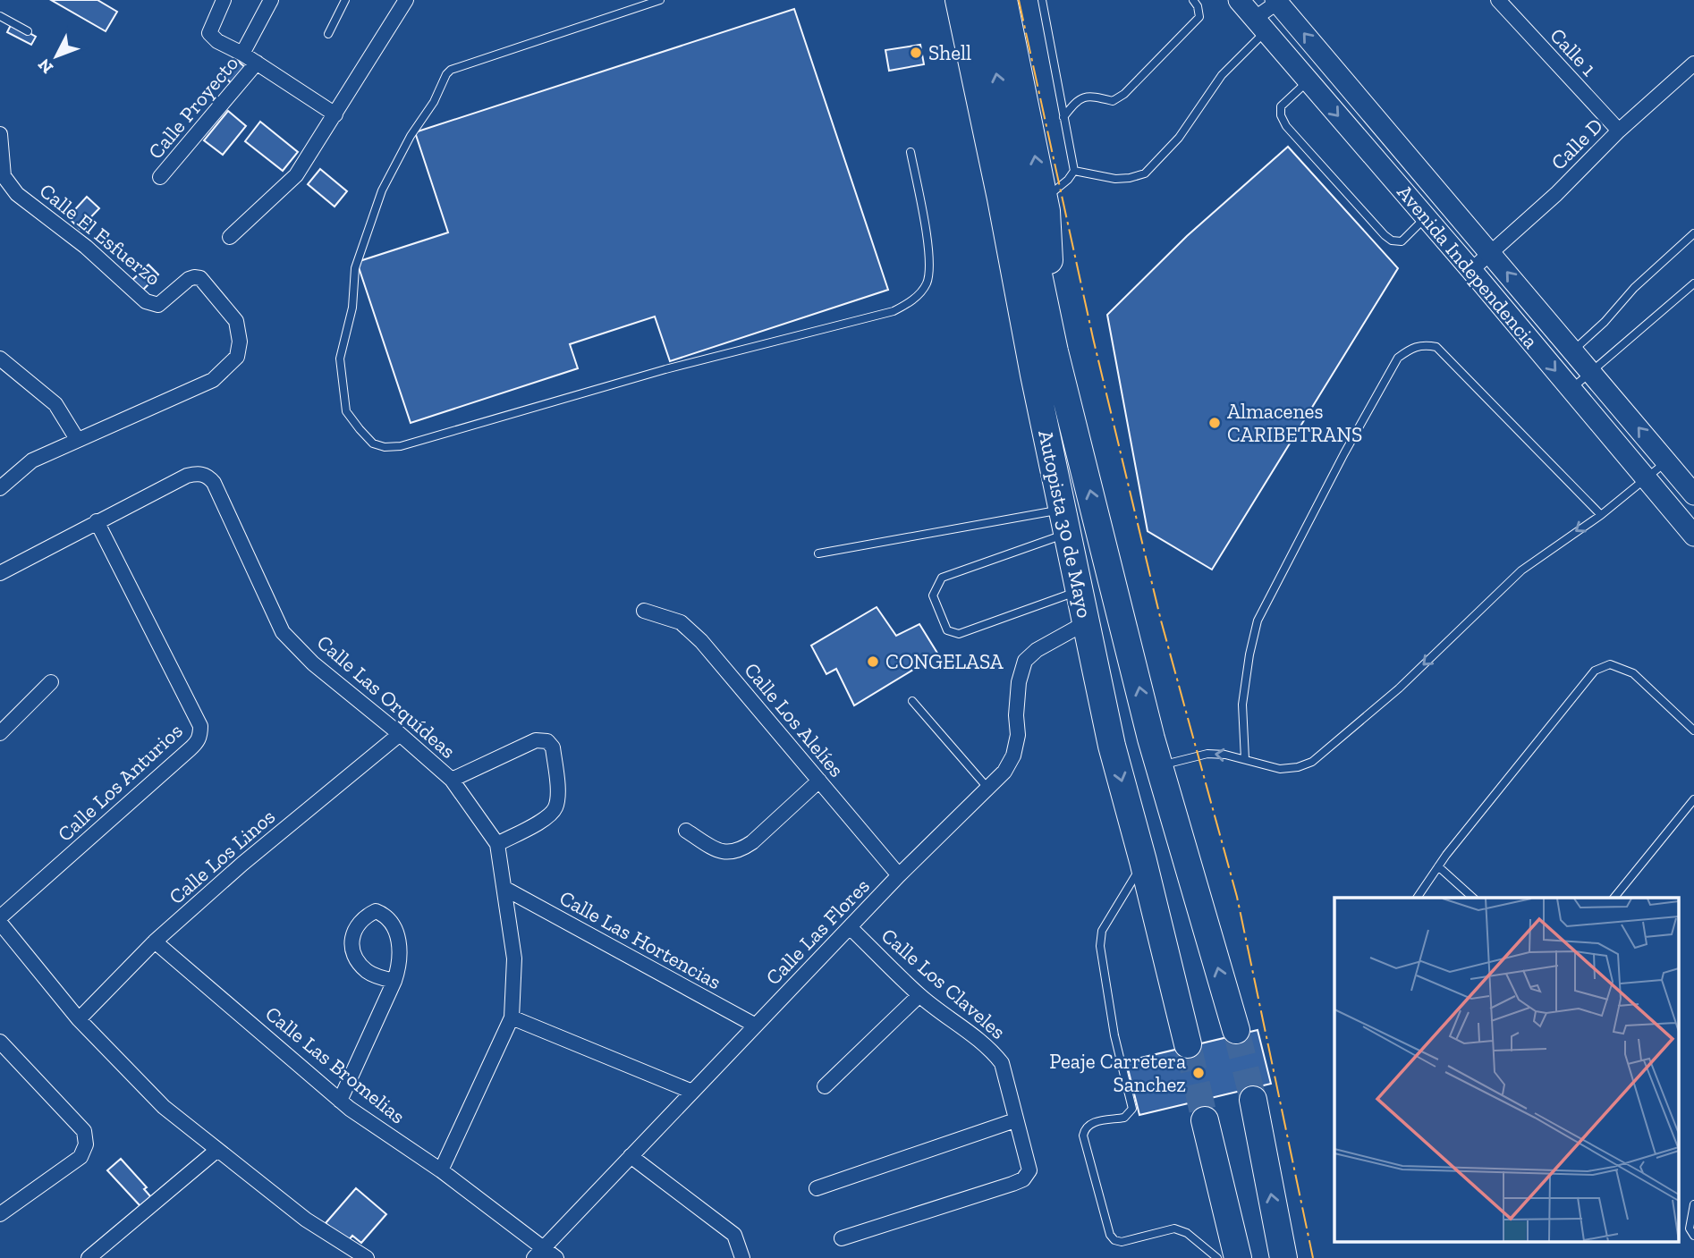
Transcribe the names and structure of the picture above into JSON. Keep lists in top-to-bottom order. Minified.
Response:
{"streets":{"highway":["Autopista 30 de Mayo"],"street":["Calle 1","Calle Proyecto","Calle D","Calle El Esfuerzo","Avenida Independencia","Calle Las Orquídeas","Calle Los Alelíes","Calle Los Anturios","Calle Los Linos","Calle Las Flores","Calle Las Hortencias","Calle Los Claveles","Calle Las Bromelias"]},"crossings":[["Calle 1","Calle D"],["Calle D","Avenida Independencia"],["Autopista 30 de Mayo","Calle Las Flores"],["Calle Las Orquídeas","Calle Los Anturios"],["Calle Las Orquídeas","Calle Los Linos"],["Calle Las Orquídeas","Calle Las Hortencias"],["Calle Las Orquídeas","Calle Las Bromelias"],["Calle Los Alelíes","Calle Las Flores"],["Calle Los Linos","Calle Las Bromelias"],["Calle Las Flores","Calle Las Hortencias"],["Calle Las Flores","Calle Los Claveles"],["Calle Las Flores","Calle Las Bromelias"]],"places":["Shell","Almacenes CARIBETRANS","CONGELASA","Peaje Carretera Sanchez"],"north":"bottom left"}
